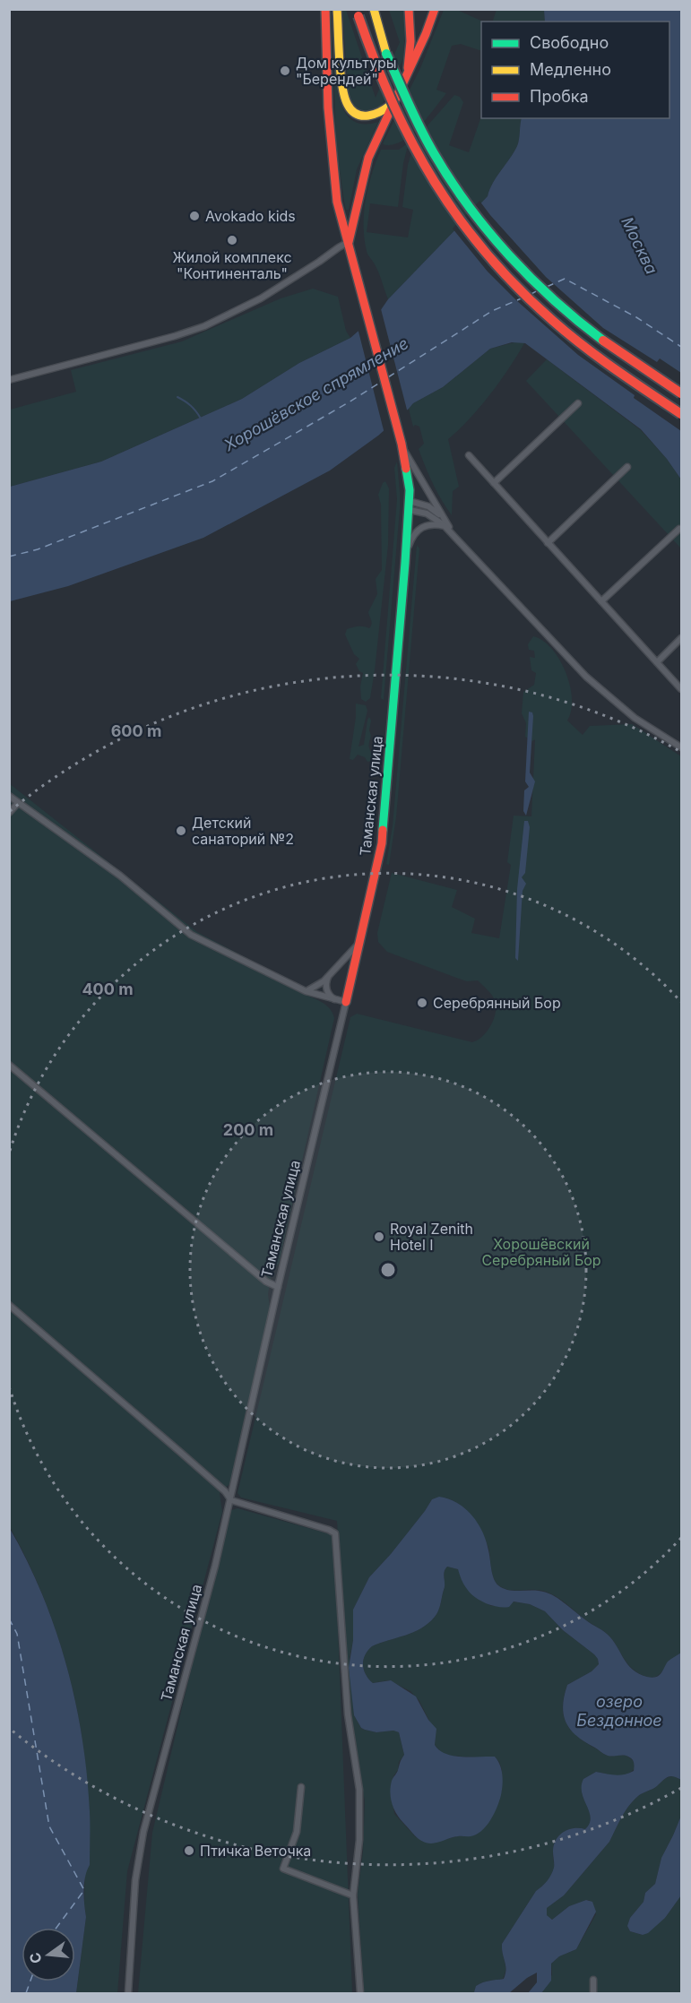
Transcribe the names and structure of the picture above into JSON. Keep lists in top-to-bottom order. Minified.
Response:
{"streets":{"main road":["Таманская улица"]},"water":["Москва","Хорошёвское спрямление","озеро Бездонное"],"parks":["Хорошёвский Серебряный Бор"],"places":["Дом культуры \"Берендей\"","Avokado kids","Жилой комплекс \"Континенталь\"","Детский санаторий №2","Серебрянный Бор","Royal Zenith Hotel I","Птичка Веточка"],"legend":["Свободно","Медленно","Пробка"],"north":"left","rings":["600 m","400 m","200 m"]}
